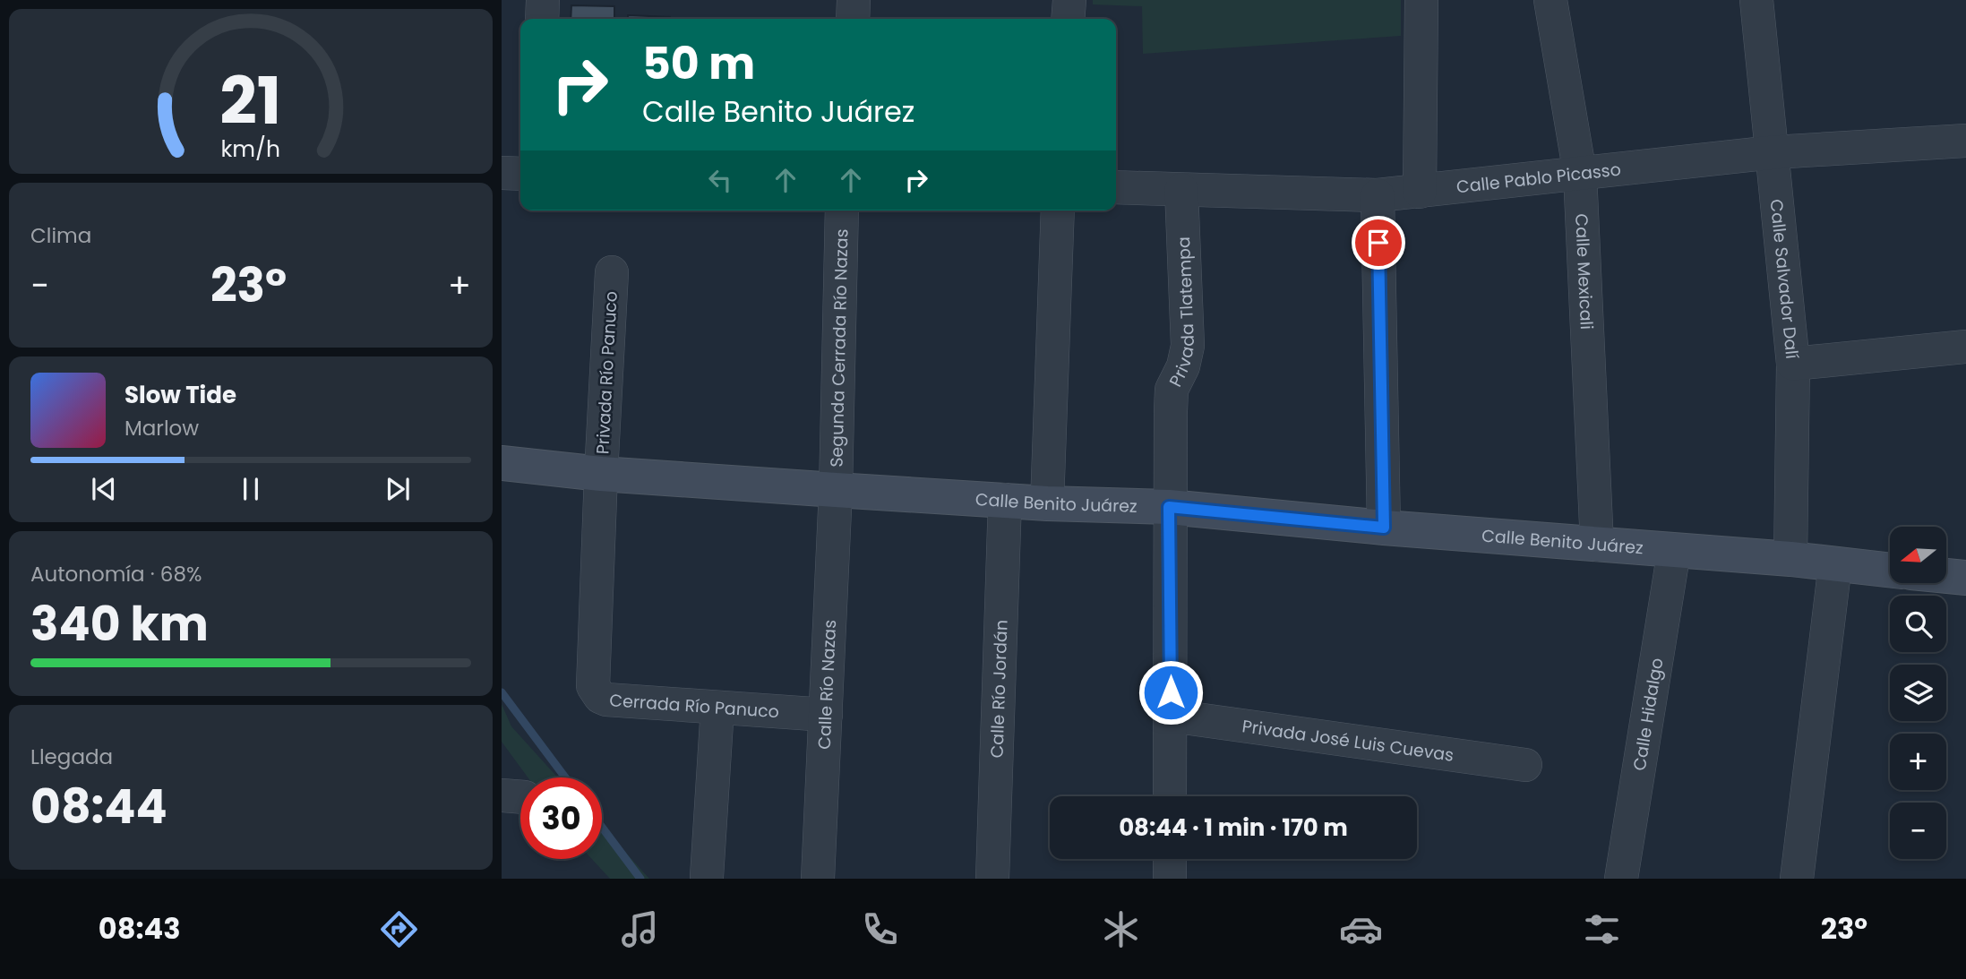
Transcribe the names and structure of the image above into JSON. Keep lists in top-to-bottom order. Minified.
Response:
{"streets":{"street":["Calle Pablo Picasso","Calle Mexicali","Calle Salvador Dalí","Privada Tlatempa","Segunda Cerrada Río Nazas","Privada Río Panuco","Calle Benito Juárez","Calle Río Nazas","Calle Río Jordán","Cerrada Río Panuco","Calle Hidalgo","Privada José Luis Cuevas"]},"crossings":[["Calle Pablo Picasso","Calle Mexicali"],["Calle Pablo Picasso","Calle Salvador Dalí"],["Calle Pablo Picasso","Privada Tlatempa"],["Calle Mexicali","Calle Benito Juárez"],["Calle Salvador Dalí","Calle Benito Juárez"],["Privada Tlatempa","Calle Benito Juárez"],["Privada Tlatempa","Privada José Luis Cuevas"],["Segunda Cerrada Río Nazas","Calle Benito Juárez"],["Segunda Cerrada Río Nazas","Calle Río Nazas"],["Privada Río Panuco","Calle Benito Juárez"],["Privada Río Panuco","Cerrada Río Panuco"],["Calle Benito Juárez","Calle Río Nazas"],["Calle Benito Juárez","Calle Río Jordán"],["Calle Benito Juárez","Cerrada Río Panuco"],["Calle Benito Juárez","Calle Hidalgo"],["Calle Río Nazas","Cerrada Río Panuco"]],"north":"left","page":{"turn":["50 m","Calle Benito Juárez"],"tile":["Clima",["Autonomía · 68%","340 km"],["Llegada","08:44"]],"heat":["−","23°","+"],"song":["Slow Tide","Marlow"],"map_buttons":["+","−"],"limit":"30","trip":"08:44 · 1 min · 170 m","tabs":["08:43","23°"],"gauge":["21","km/h"]}}
